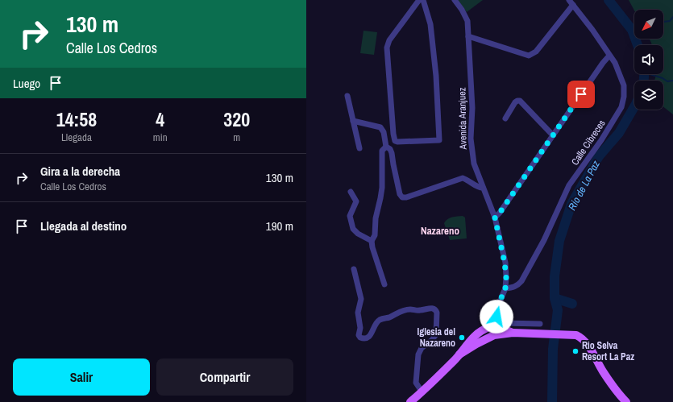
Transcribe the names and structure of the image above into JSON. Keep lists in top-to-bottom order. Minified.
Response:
{"streets":{"street":["Avenida Aranjuez","Calle Cibreces"]},"crossings":[["Avenida Aranjuez","Calle Cibreces"]],"districts":["Nazareno"],"water":["Río de La Paz"],"places":["Iglesia del Nazareno","Rio Selva Resort La Paz"],"north":"bottom left","page":{"turn":["130 m","Calle Los Cedros"],"then":"Luego","eta":["14:58","Llegada","4","min","320","m"],"list":[{"name":"Gira a la derecha","note":"Calle Los Cedros","value":"130 m"},{"name":"Llegada al destino","value":"190 m"}],"buttons":["Salir","Compartir"]}}
